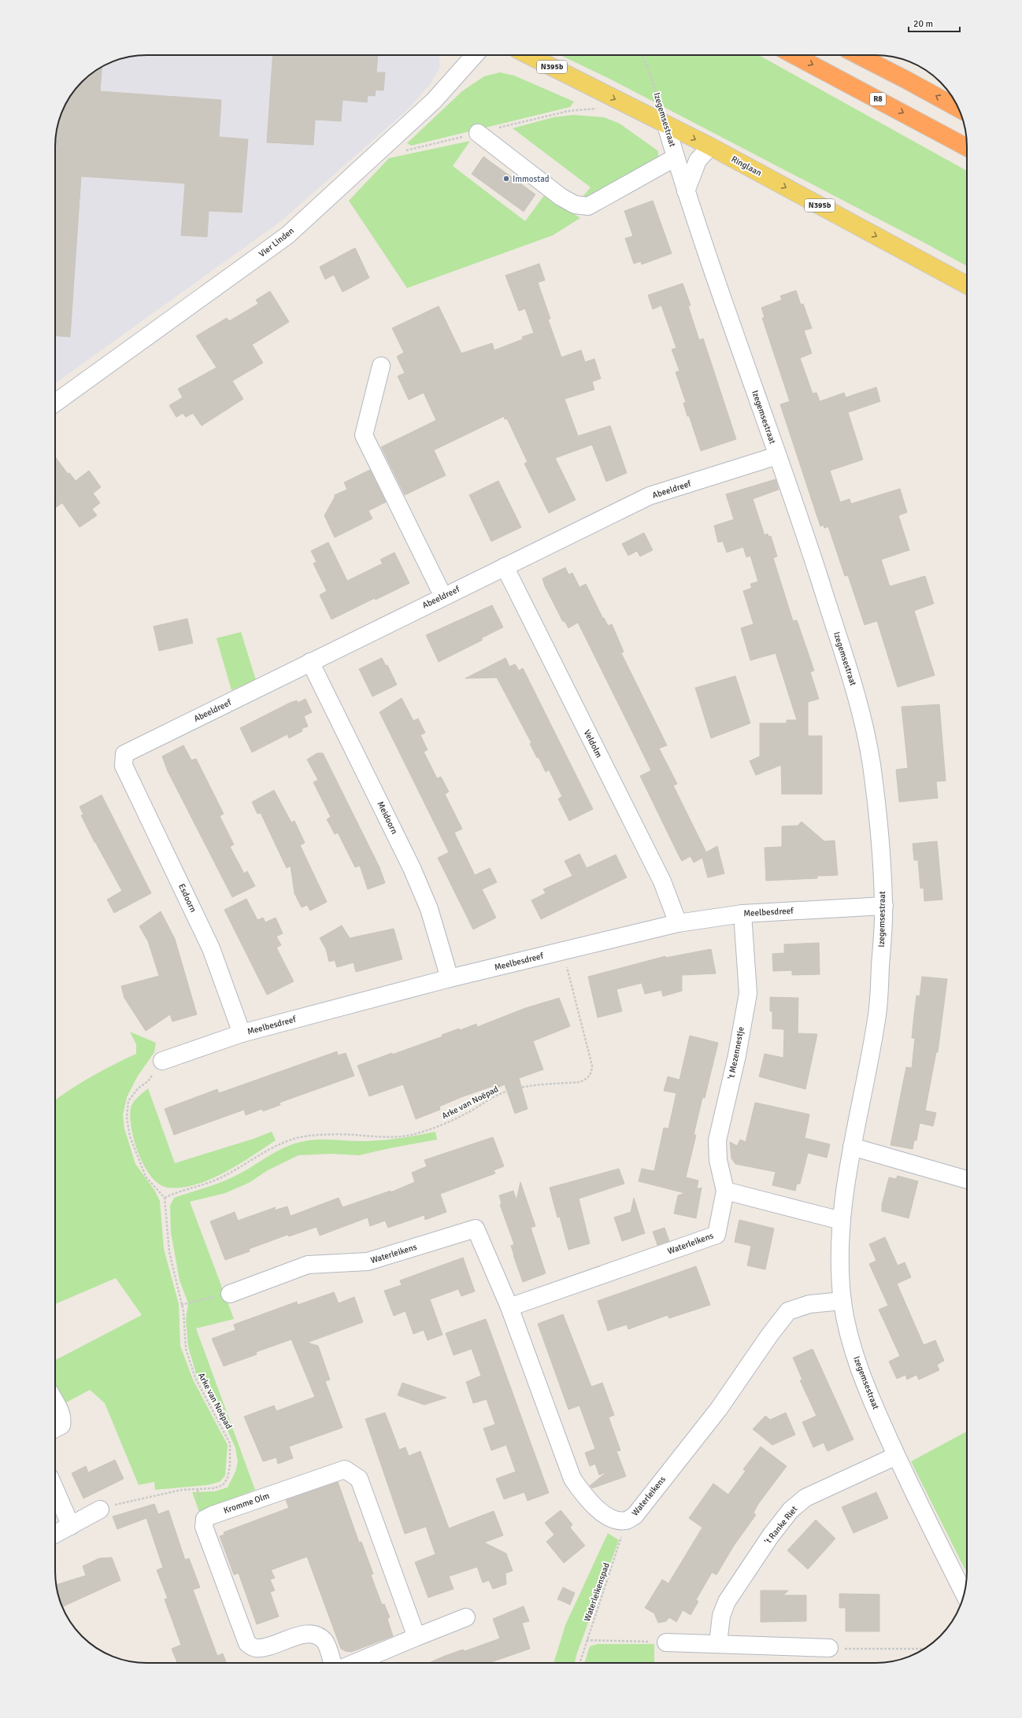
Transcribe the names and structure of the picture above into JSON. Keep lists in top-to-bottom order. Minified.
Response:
{"streets":{"highway":["R8"],"main road":["N395b","Ringlaan"],"street":["Izegemsestraat","Vier Linden","Abeeldreef","Veldolm","Meidoorn","Esdoorn","Meelbesdreef","'t Mezennestje","Waterleikens","Kromme Olm","'t Ranke Riet"],"path":["Arke van Noëpad","Waterleikenspad"]},"crossings":[["Izegemsestraat","Ringlaan"],["Izegemsestraat","Abeeldreef"],["Izegemsestraat","Meelbesdreef"],["Izegemsestraat","Waterleikens"],["Izegemsestraat","'t Ranke Riet"],["Abeeldreef","Veldolm"],["Abeeldreef","Meidoorn"],["Abeeldreef","Esdoorn"],["Veldolm","Meelbesdreef"],["Meidoorn","Meelbesdreef"],["Esdoorn","Meelbesdreef"],["Meelbesdreef","'t Mezennestje"],["Meelbesdreef","Arke van Noëpad"],["'t Mezennestje","Waterleikens"],["Waterleikens","Waterleikenspad"]],"one_way":["Ringlaan"],"places":["Immostad"],"scale_bar":"20 m"}
